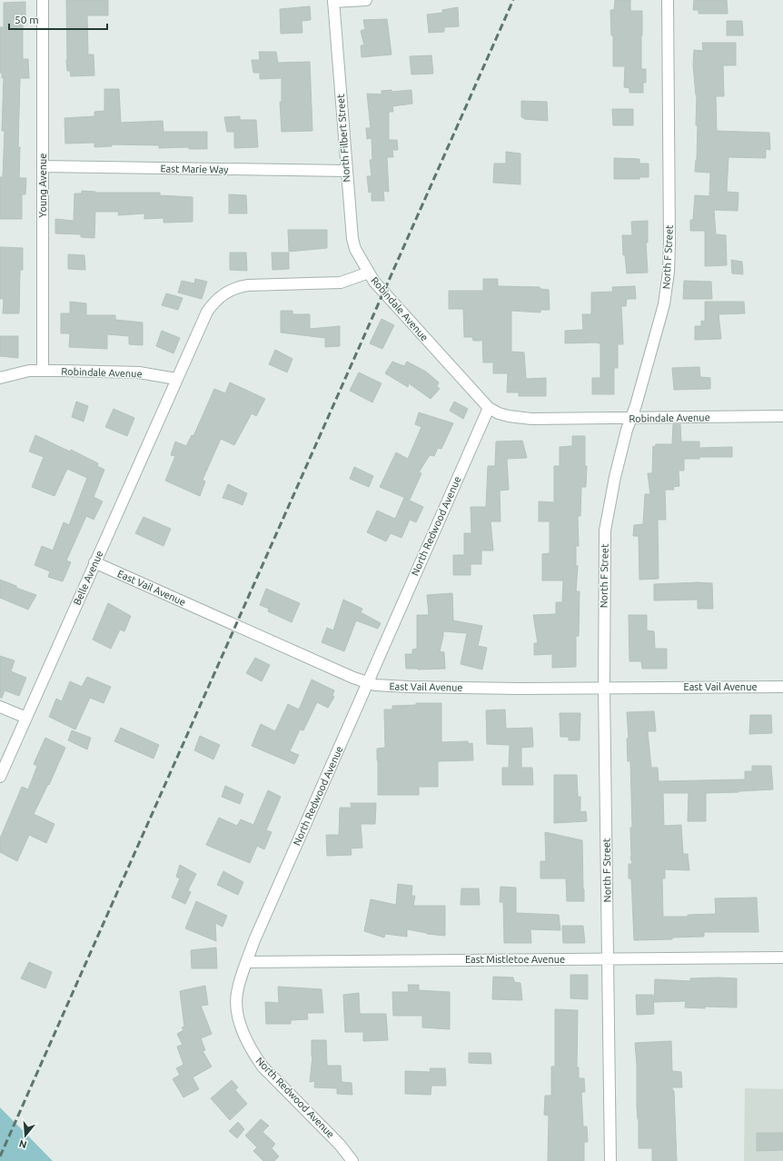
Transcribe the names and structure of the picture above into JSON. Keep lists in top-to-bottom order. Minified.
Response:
{"streets":{"street":["North Filbert Street","East Marie Way","Young Avenue","North F Street","Robindale Avenue","North Redwood Avenue","Belle Avenue","East Vail Avenue","East Mistletoe Avenue"]},"crossings":[["North Filbert Street","East Marie Way"],["North Filbert Street","Robindale Avenue"],["East Marie Way","Young Avenue"],["Young Avenue","Robindale Avenue"],["North F Street","Robindale Avenue"],["North F Street","East Vail Avenue"],["North F Street","East Mistletoe Avenue"],["Robindale Avenue","North Redwood Avenue"],["Robindale Avenue","Belle Avenue"],["North Redwood Avenue","East Vail Avenue"],["North Redwood Avenue","East Mistletoe Avenue"],["Belle Avenue","East Vail Avenue"]],"scale_bar":"50 m","north":"bottom"}
